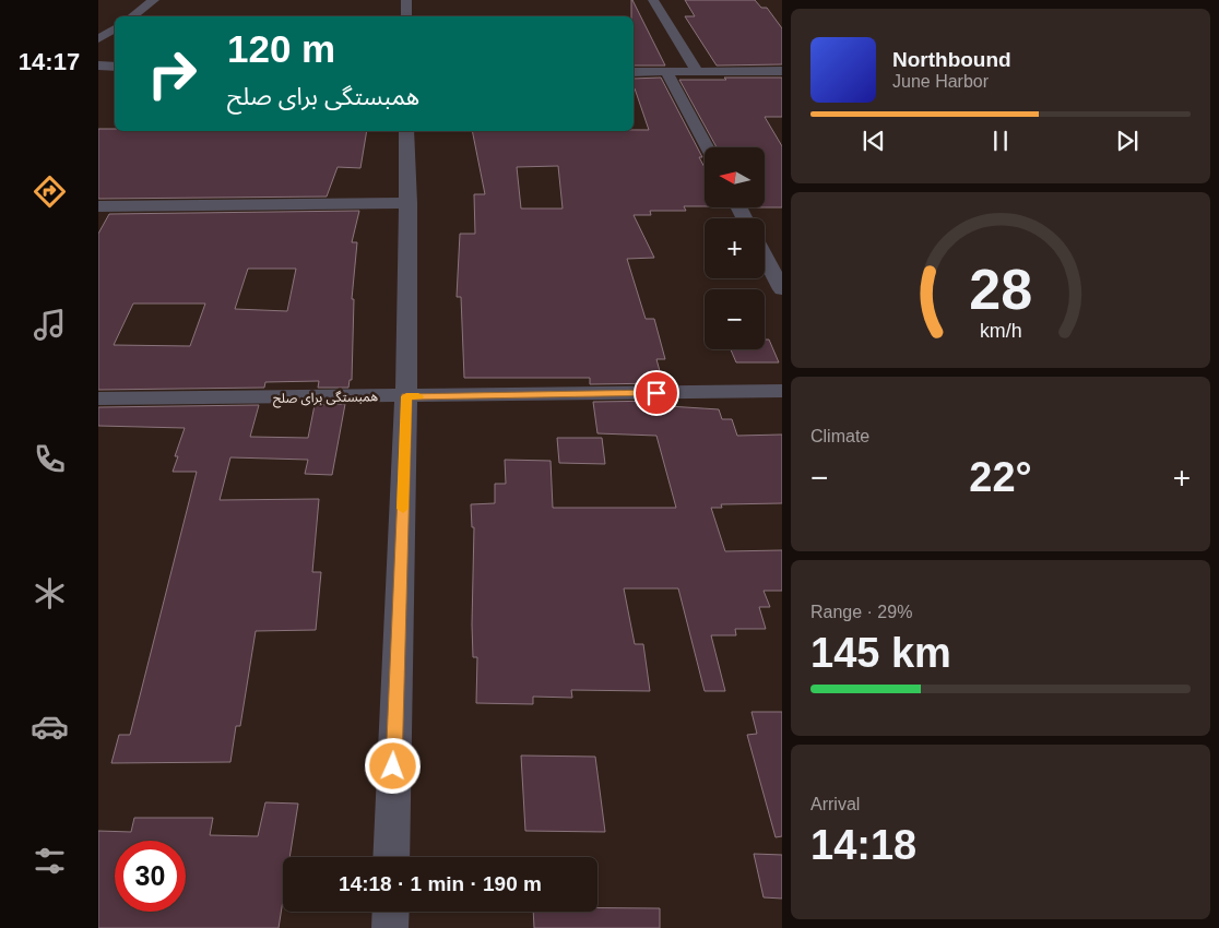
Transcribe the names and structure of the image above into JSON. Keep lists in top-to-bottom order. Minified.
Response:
{"streets":{"street":["همبستگی برای صلح"]},"north":"left","page":{"tabs":"14:17","turn":["120 m","همبستگی برای صلح"],"song":["Northbound","June Harbor"],"map_buttons":["+","−"],"tile":["Climate",["Range · 29%","145 km"],["Arrival","14:18"]],"heat":["−","22°","+"],"limit":"30","trip":"14:18 · 1 min · 190 m","gauge":["28","km/h"]}}
